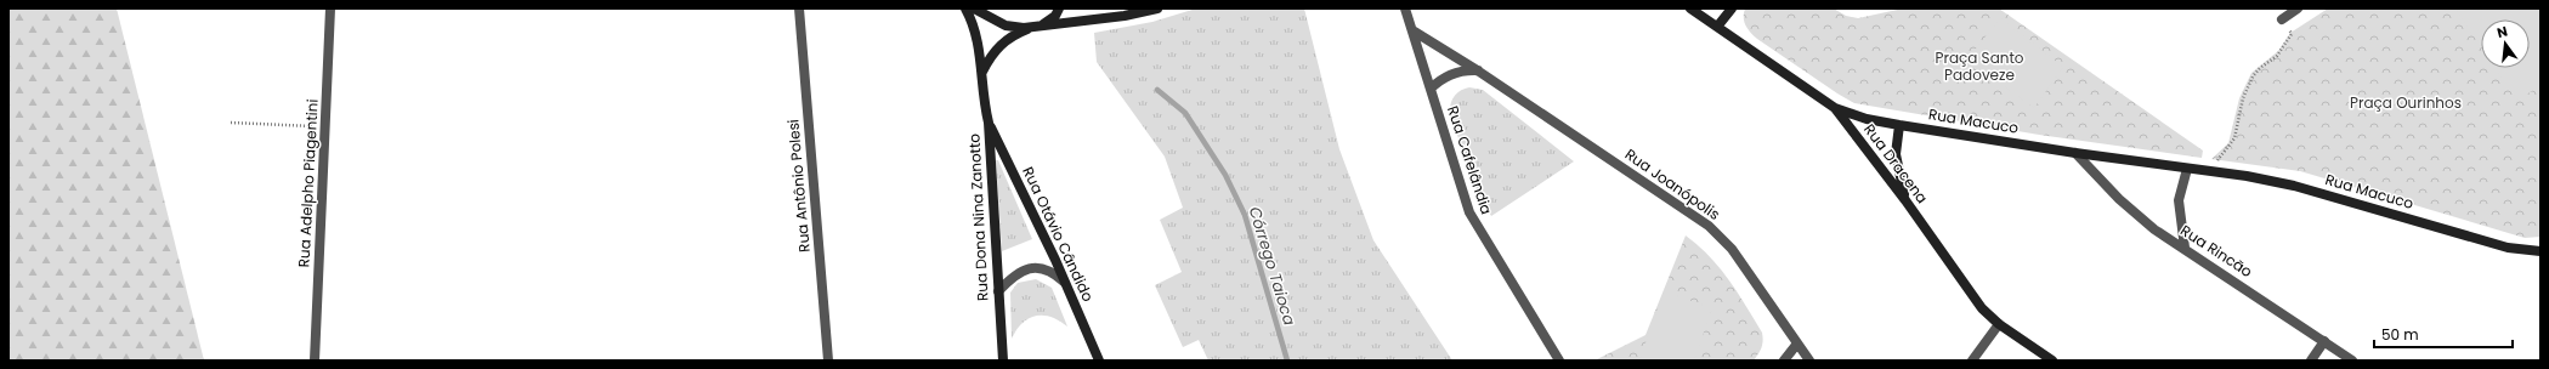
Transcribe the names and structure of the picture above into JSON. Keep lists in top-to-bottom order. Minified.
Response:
{"streets":{"street":["Rua Macuco","Rua Cafelândia","Rua Dracena","Rua Adelpho Piagentini","Rua Joanópolis","Rua Antônio Polesi","Rua Dona Nina Zanotto","Rua Otávio Cândido","Rua Rincão"]},"crossings":[["Rua Macuco","Rua Dracena"],["Rua Macuco","Rua Rincão"],["Rua Cafelândia","Rua Joanópolis"],["Rua Dona Nina Zanotto","Rua Otávio Cândido"]],"water":["Córrego Taioca"],"parks":["Praça Santo Padoveze","Praça Ourinhos"],"scale_bar":"50 m","north":"top"}
